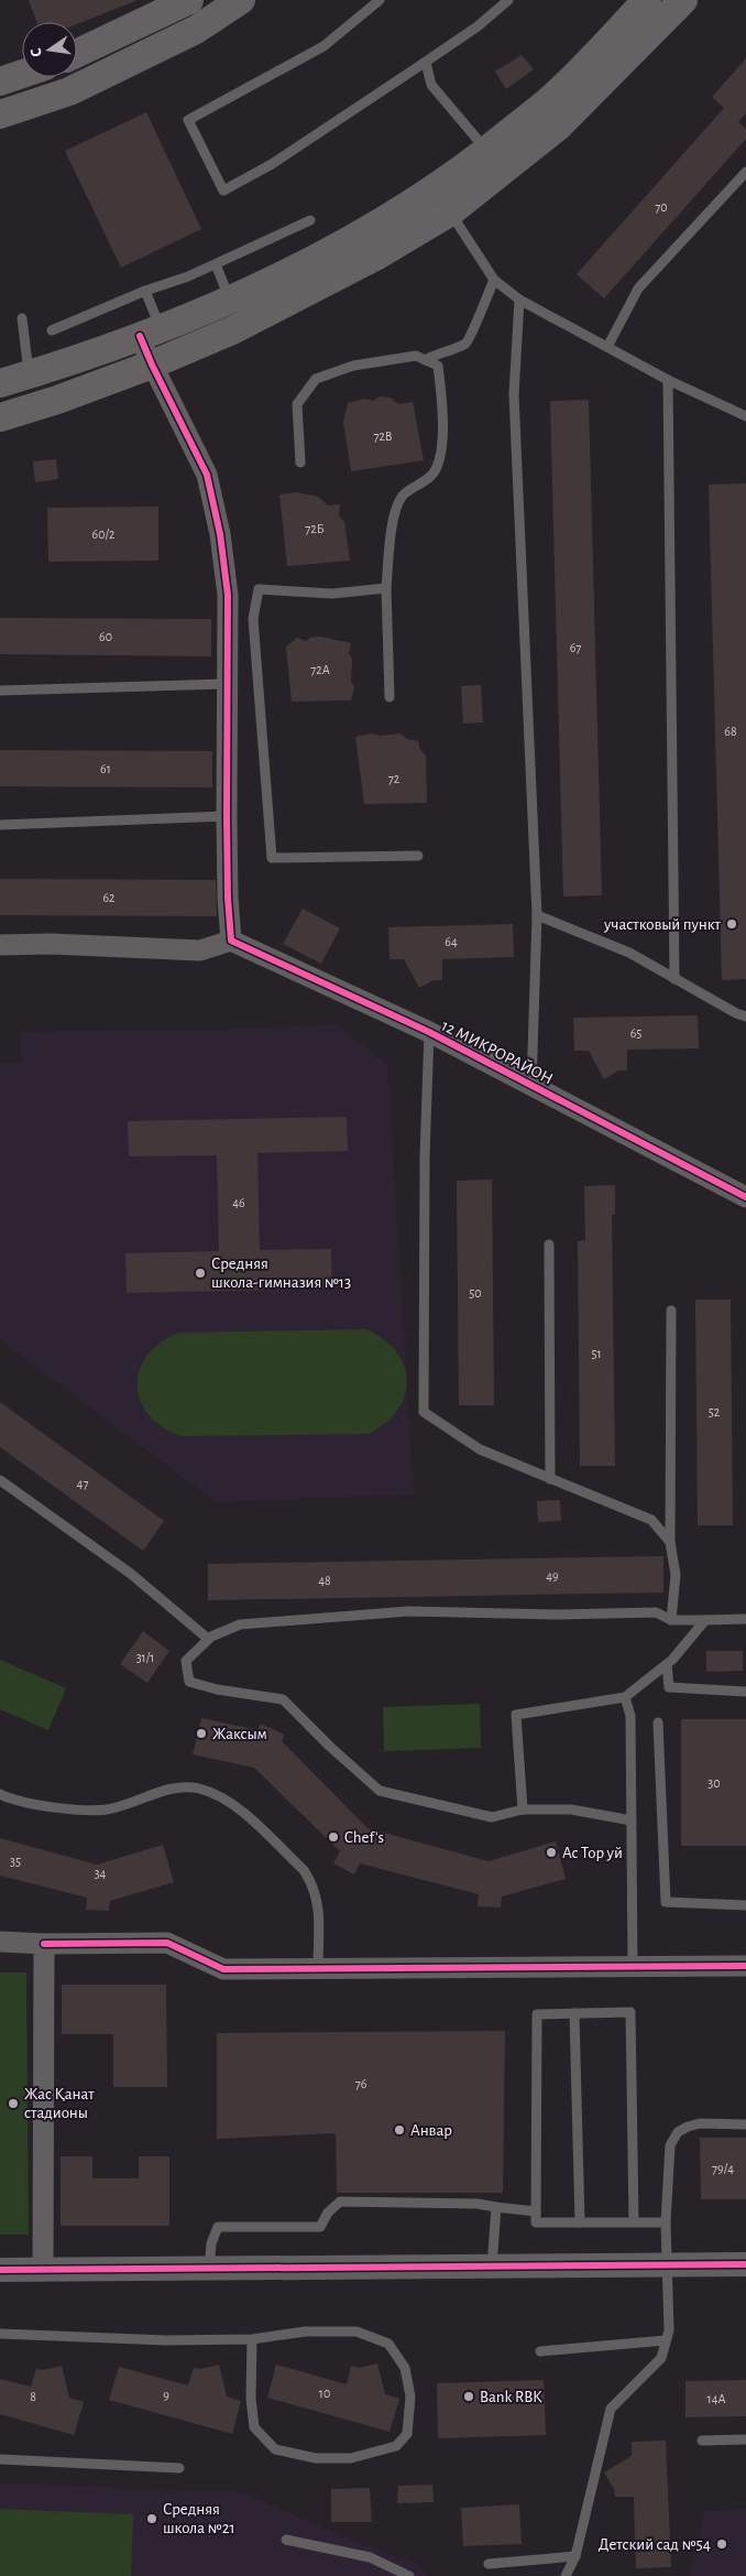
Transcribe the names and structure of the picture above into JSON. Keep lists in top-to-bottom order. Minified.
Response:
{"streets":{"street":["12 МИКРОРАЙОН"]},"places":["участковый пункт","Средняя школа-гимназия №13","Жаксым","Chef's","Ас Тор уй","Жас Қанат стадионы","Анвар","Bank RBK","Средняя школа №21","Детский сад №54"],"house_numbers":["70","72В","72Б","60/2","60","67","72А","68","61","72","62","64","65","46","50","51","52","47","49","48","31/1","30","35","34","76","79/4","10","9","8","14А"],"north":"left"}
